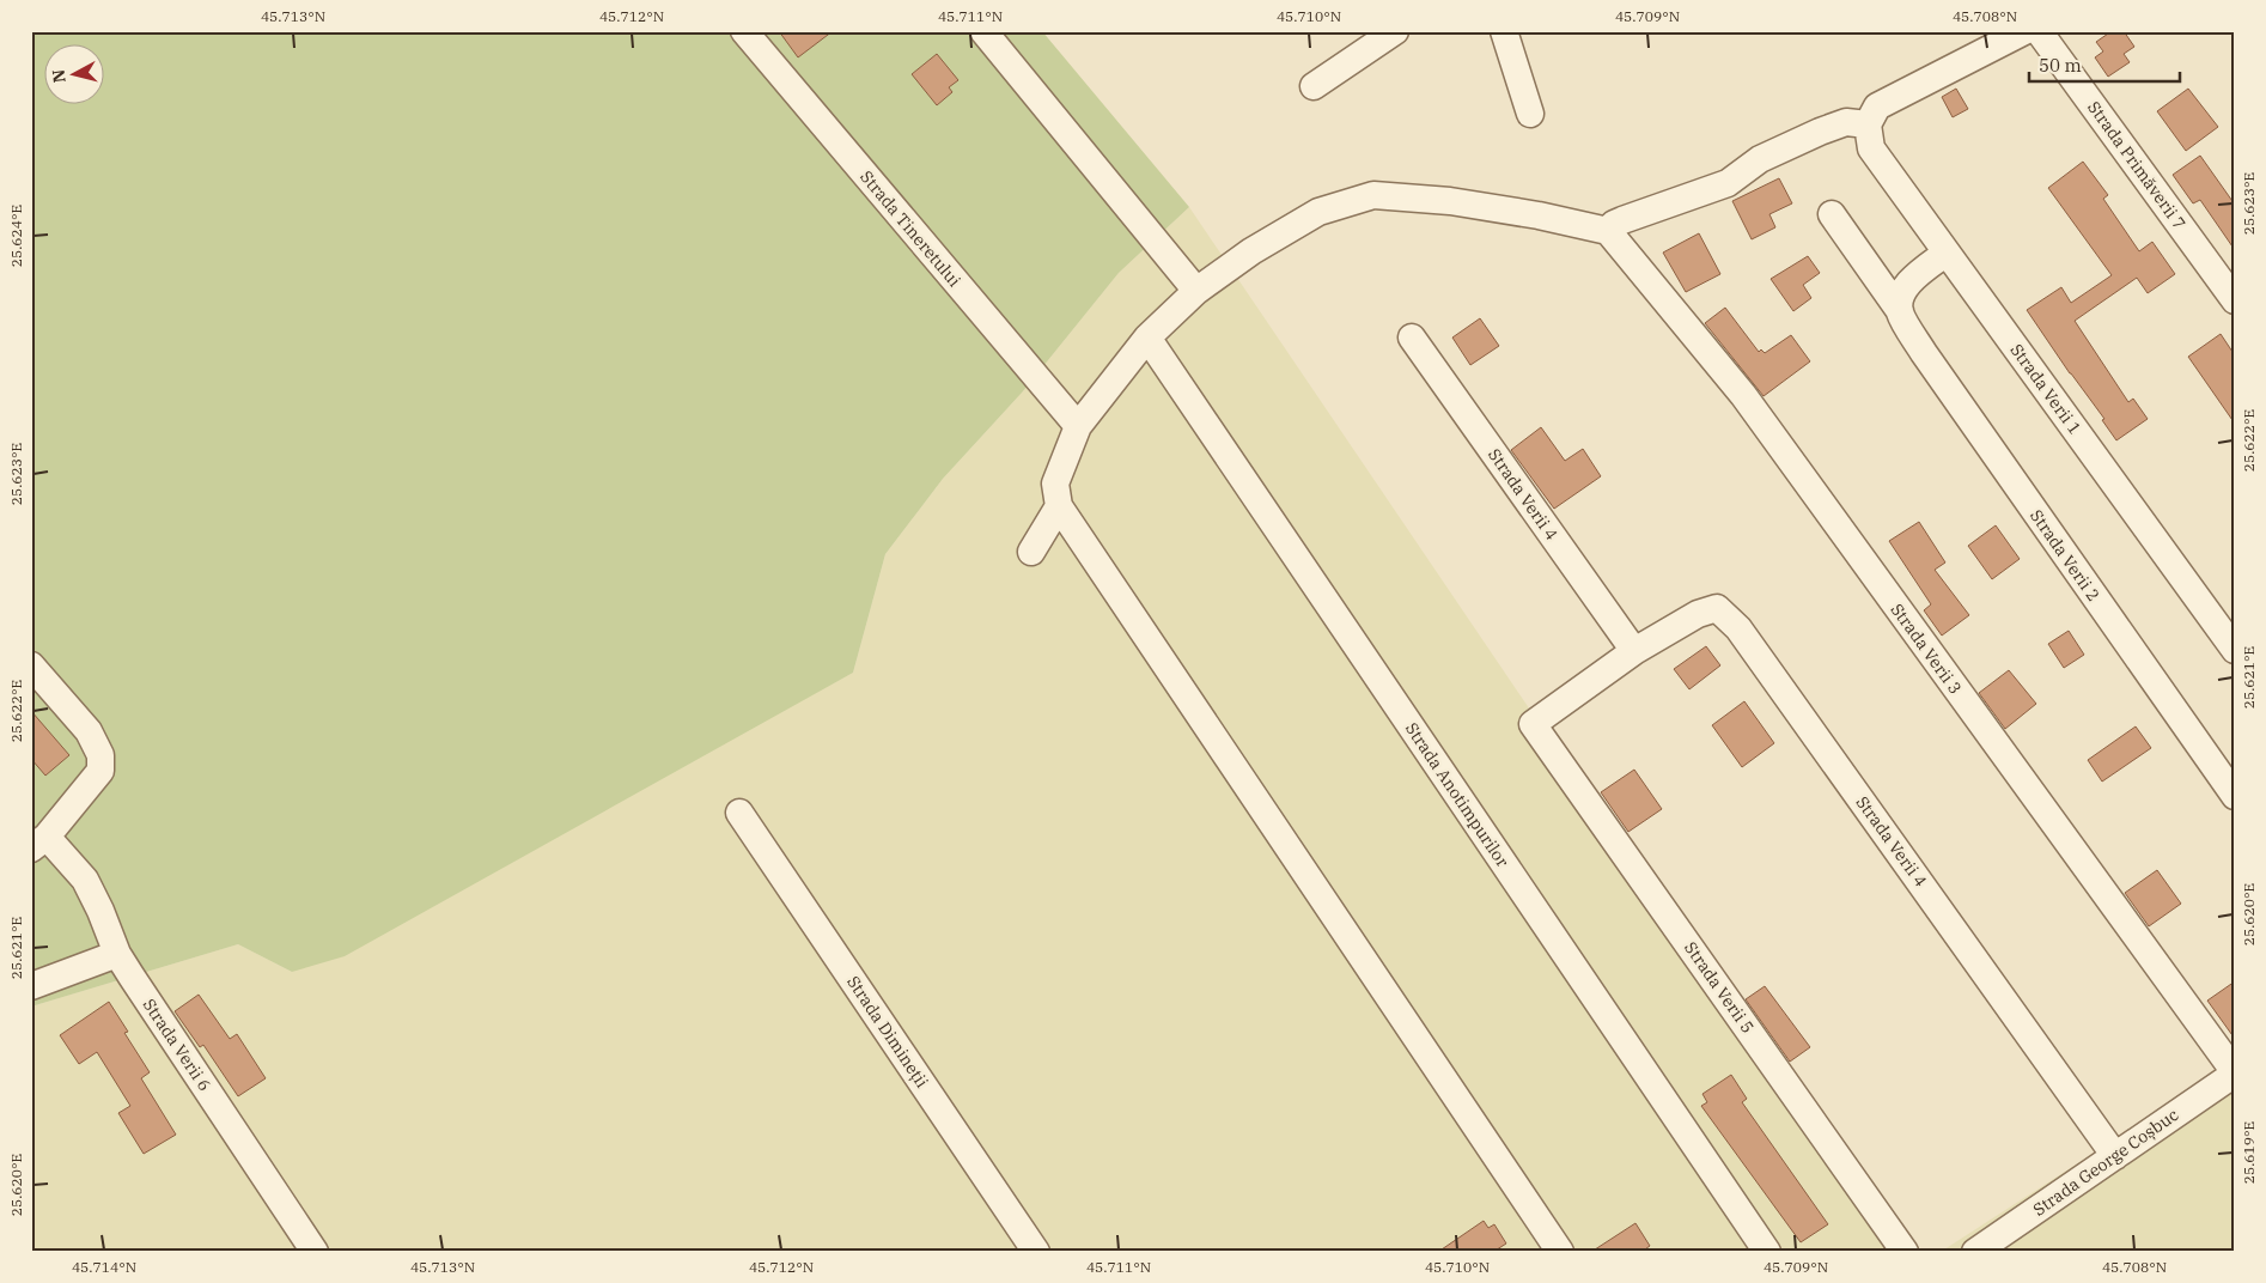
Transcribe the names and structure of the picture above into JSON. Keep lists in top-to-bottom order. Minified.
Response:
{"streets":{"street":["Strada Primăverii 7","Strada Tineretului","Strada Verii 1","Strada Verii 4","Strada Verii 2","Strada Verii 3","Strada Anotimpurilor","Strada Verii 5","Strada Dimineții","Strada Verii 6","Strada George Coșbuc"]},"crossings":[["Strada Verii 4","Strada Verii 5"],["Strada Verii 4","Strada George Coșbuc"],["Strada Verii 3","Strada George Coșbuc"]],"scale_bar":"50 m","north":"left","coordinates":["45.713°N","45.712°N","45.711°N","45.710°N","45.709°N","45.708°N","25.623°E","25.624°E","25.622°E","25.621°E","25.620°E","25.619°E","45.714°N"]}
